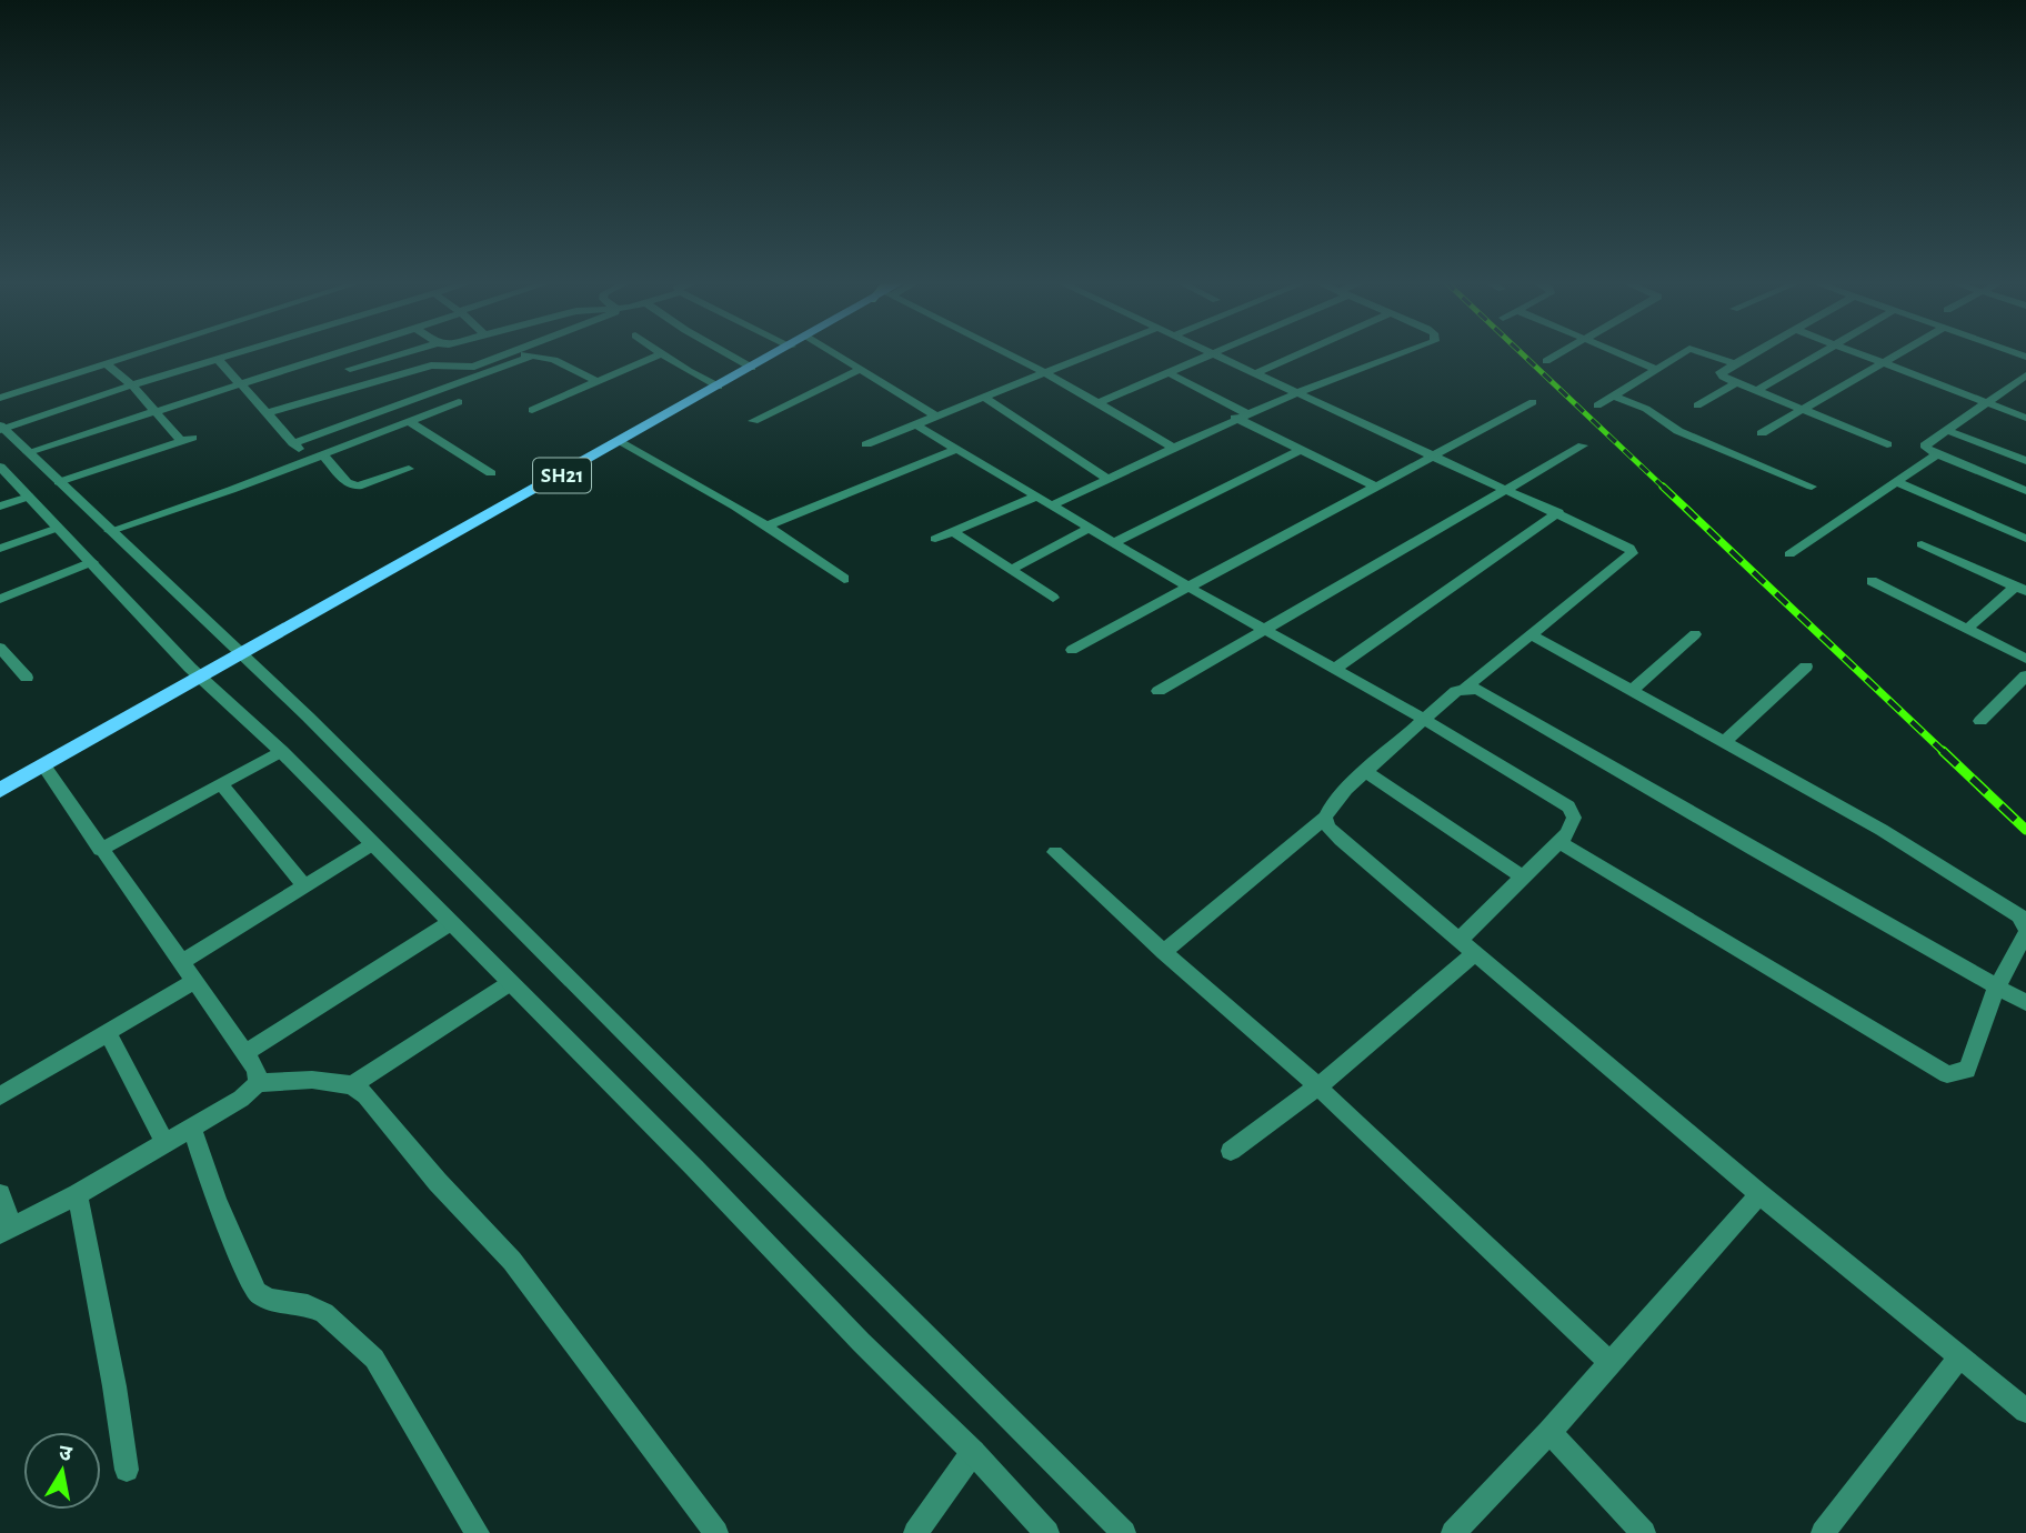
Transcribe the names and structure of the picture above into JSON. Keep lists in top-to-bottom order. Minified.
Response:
{"streets":{"main road":["SH21"]},"north":"top"}
